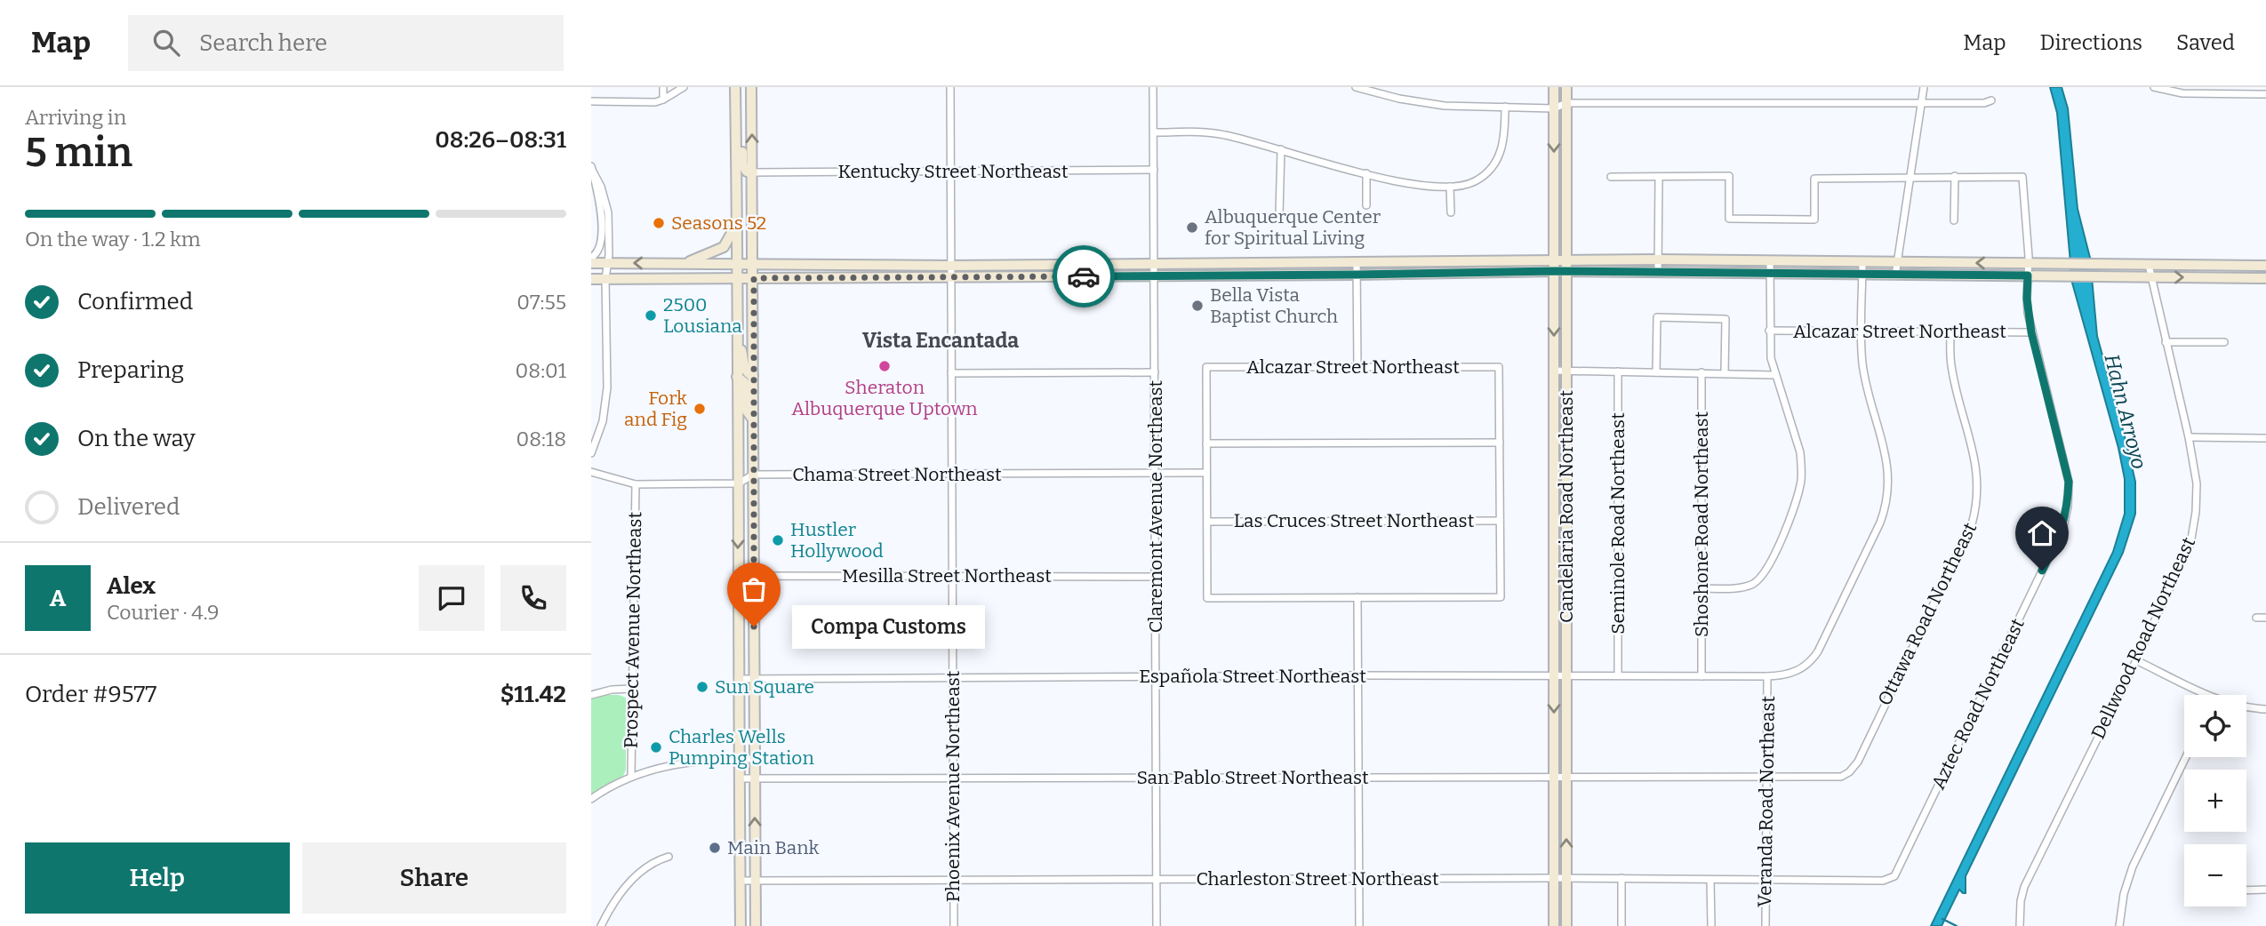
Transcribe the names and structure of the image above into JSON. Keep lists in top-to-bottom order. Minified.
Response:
{"streets":{"main road":["Candelaria Road Northeast"],"street":["Kentucky Street Northeast","Alcazar Street Northeast","Chama Street Northeast","Claremont Avenue Northeast","Las Cruces Street Northeast","Seminole Road Northeast","Shoshone Road Northeast","Mesilla Street Northeast","Ottawa Road Northeast","Prospect Avenue Northeast","Dellwood Road Northeast","Española Street Northeast","Aztec Road Northeast","San Pablo Street Northeast","Phoenix Avenue Northeast","Veranda Road Northeast","Charleston Street Northeast"]},"crossings":[["Kentucky Street Northeast","Claremont Avenue Northeast"],["Kentucky Street Northeast","Phoenix Avenue Northeast"],["Alcazar Street Northeast","Ottawa Road Northeast"],["Alcazar Street Northeast","Española Street Northeast"],["Alcazar Street Northeast","Aztec Road Northeast"],["Chama Street Northeast","Claremont Avenue Northeast"],["Chama Street Northeast","Phoenix Avenue Northeast"],["Claremont Avenue Northeast","Mesilla Street Northeast"],["Claremont Avenue Northeast","Española Street Northeast"],["Claremont Avenue Northeast","San Pablo Street Northeast"],["Claremont Avenue Northeast","Charleston Street Northeast"],["Candelaria Road Northeast","Española Street Northeast"],["Candelaria Road Northeast","San Pablo Street Northeast"],["Candelaria Road Northeast","Charleston Street Northeast"],["Seminole Road Northeast","Española Street Northeast"],["Shoshone Road Northeast","Española Street Northeast"],["Mesilla Street Northeast","Phoenix Avenue Northeast"],["Ottawa Road Northeast","San Pablo Street Northeast"],["Ottawa Road Northeast","Veranda Road Northeast"],["Española Street Northeast","Phoenix Avenue Northeast"],["Española Street Northeast","Veranda Road Northeast"],["Aztec Road Northeast","Charleston Street Northeast"],["San Pablo Street Northeast","Phoenix Avenue Northeast"],["San Pablo Street Northeast","Veranda Road Northeast"],["Phoenix Avenue Northeast","Charleston Street Northeast"],["Veranda Road Northeast","Charleston Street Northeast"]],"districts":["Vista Encantada"],"water":["Hahn Arroyo"],"places":["Seasons 52","Albuquerque Center for Spiritual Living","Bella Vista Baptist Church","2500 Lousiana","Sheraton Albuquerque Uptown","Fork and Fig","Hustler Hollywood","Compa Customs","Sun Square","Charles Wells Pumping Station","Main Bank"],"page":{"header":"Map","search":"Search here","nav":["Map","Directions","Saved"],"heading":["5 min","Arriving in","08:26–08:31"],"panel":["Alex","Courier · 4.9","Order #9577","$11.42"],"bar":"On the way · 1.2 km","list":[["Confirmed","07:55"],["Preparing","08:01"],["On the way","08:18"],"Delivered"],"round":"A","bubble":"Compa Customs","map_buttons":["+","−"],"buttons":["Help","Share"]}}
